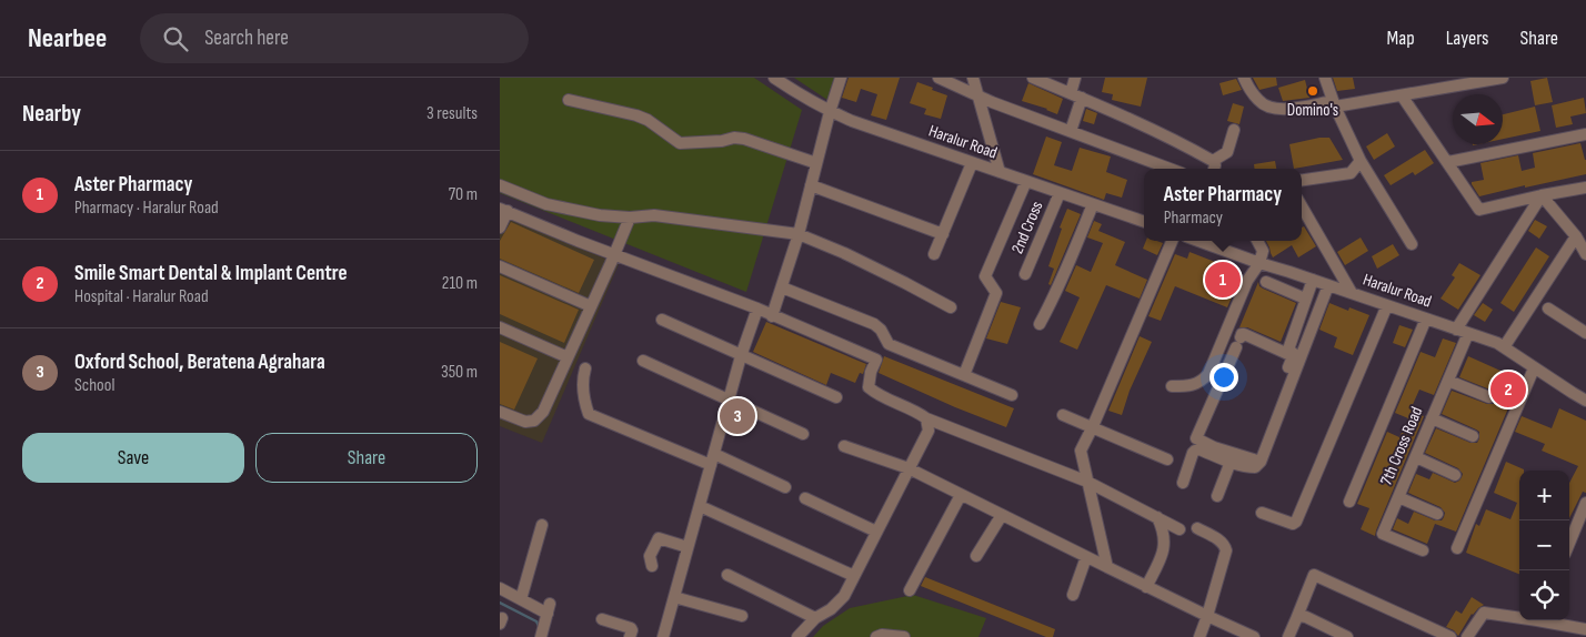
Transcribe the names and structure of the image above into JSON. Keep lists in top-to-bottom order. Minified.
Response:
{"streets":{"street":["Haralur Road","2nd Cross","7th Cross Road"]},"crossings":[["Haralur Road","2nd Cross"],["Haralur Road","7th Cross Road"]],"places":["Domino's"],"north":"right","page":{"header":"Nearbee","search":"Search here","nav":["Map","Layers","Share"],"heading":["Nearby","3 results"],"list":[{"mark":"1","name":"Aster Pharmacy","note":"Pharmacy · Haralur Road","value":"70 m"},{"mark":"2","name":"Smile Smart Dental & Implant Centre","note":"Hospital · Haralur Road","value":"210 m"},{"mark":"3","name":"Oxford School, Beratena Agrahara","note":"School","value":"350 m"}],"popup":["Aster Pharmacy","Pharmacy"],"pins":["1","2","3"],"buttons":["Save","Share"],"map_buttons":["+","−"]}}
